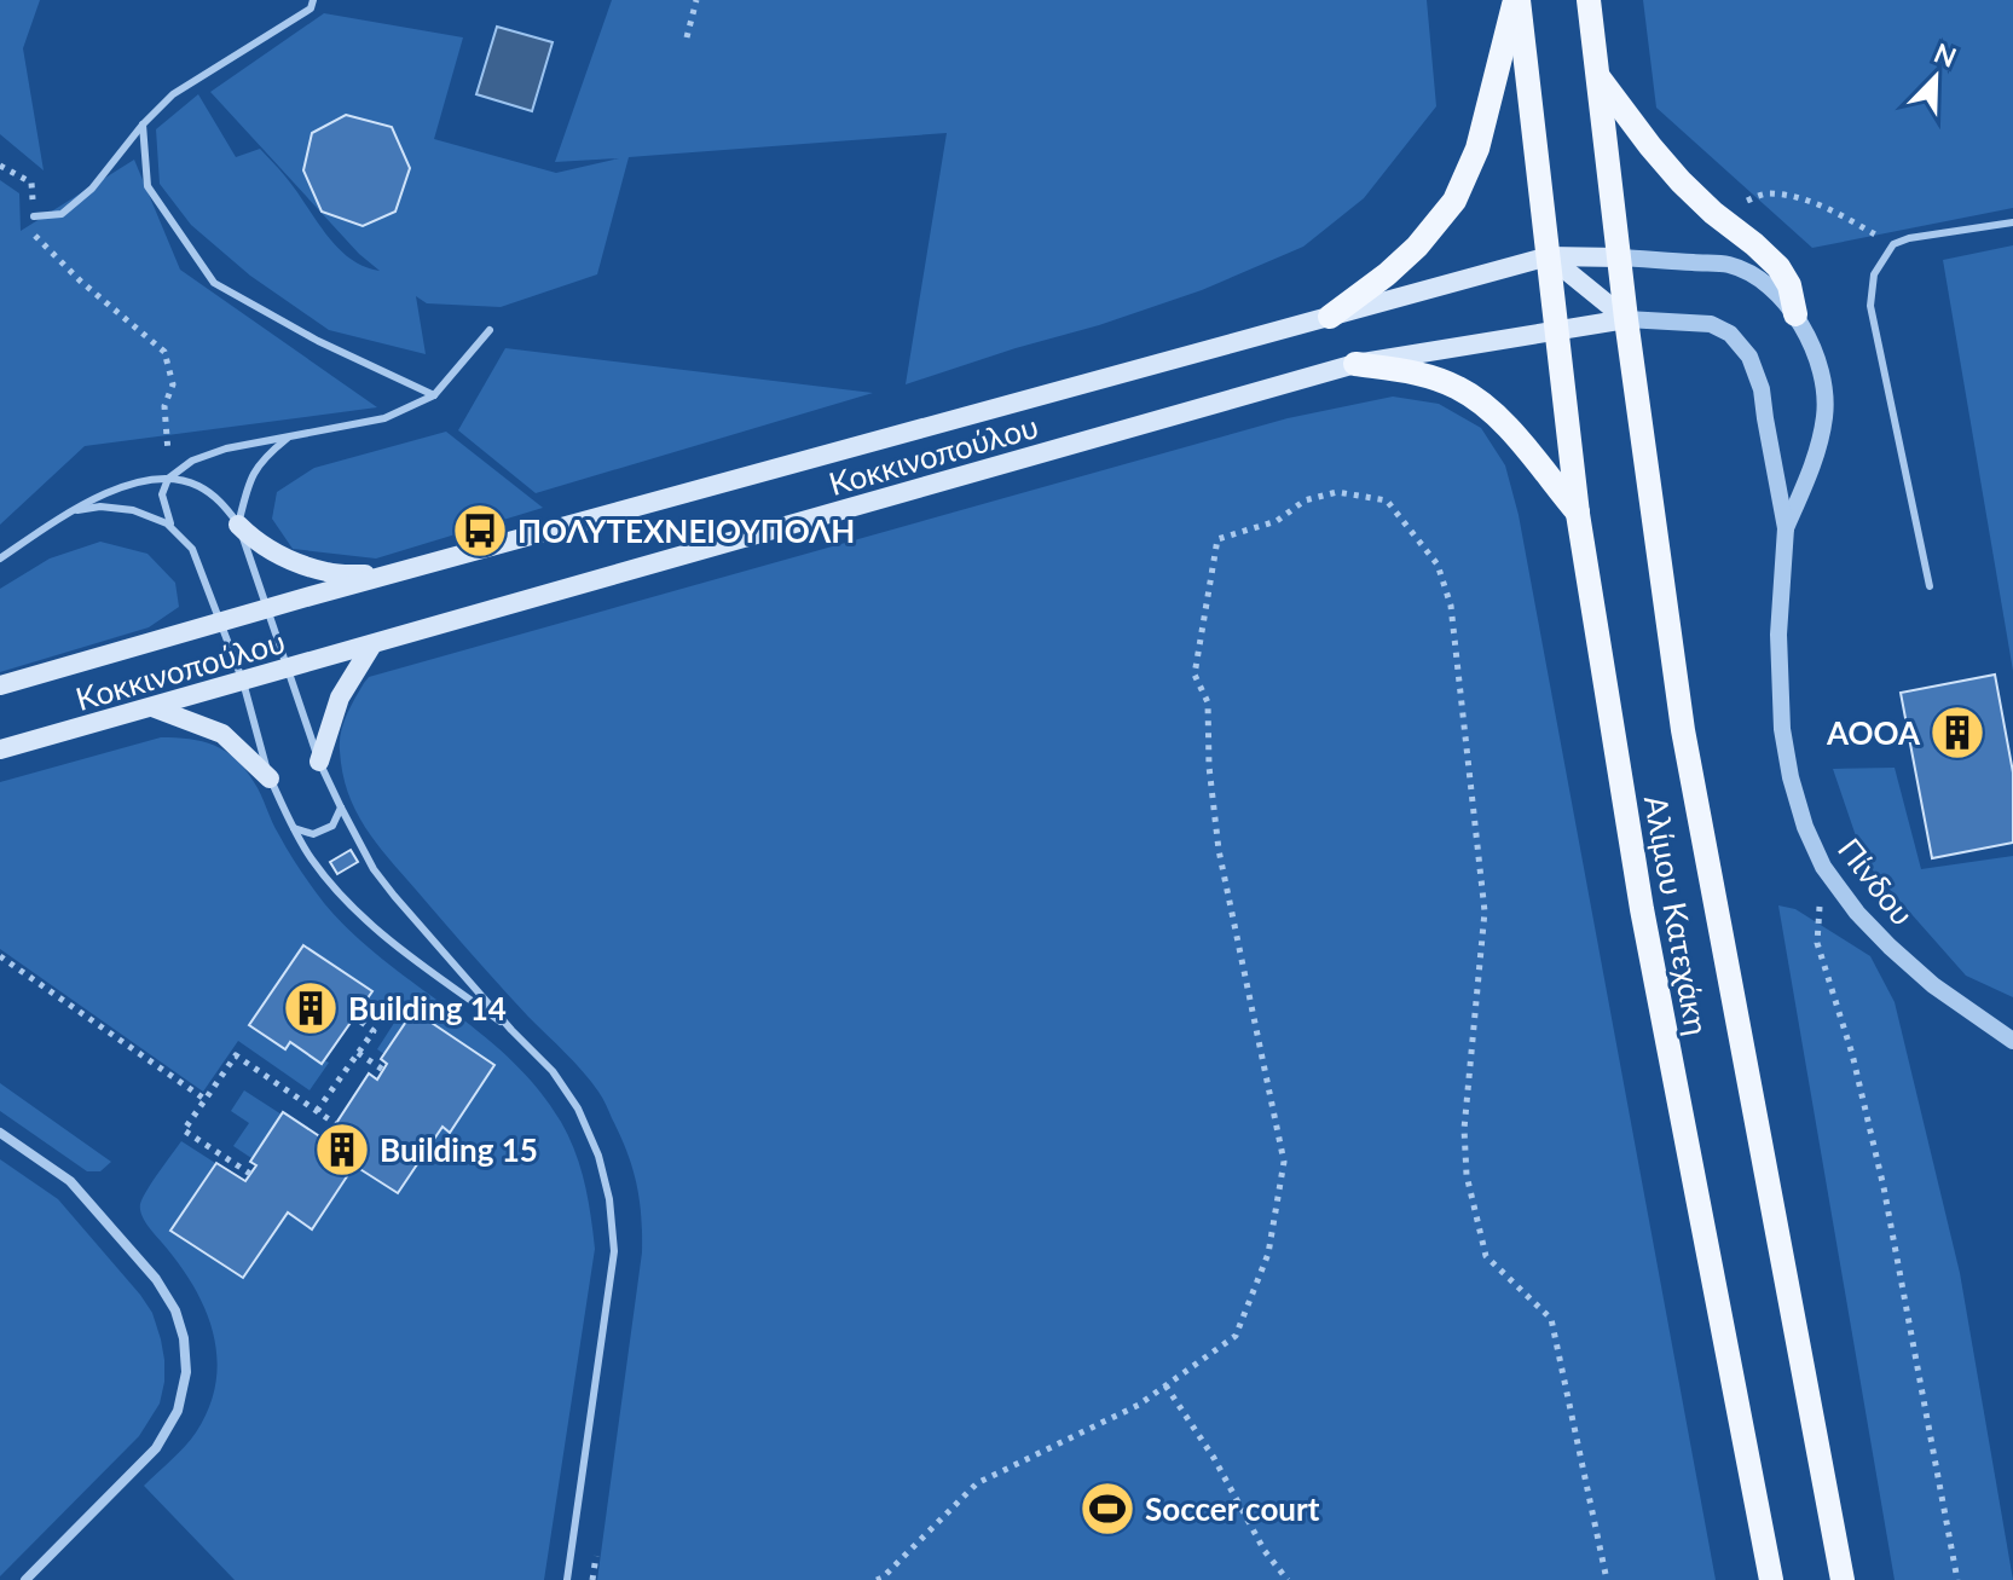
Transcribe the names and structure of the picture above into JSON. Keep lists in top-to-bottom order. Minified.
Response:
{"streets":{"main road":["Κοκκινοπούλου","Αλίμου Κατεχάκη"],"street":["Πίνδου"]},"crossings":[["Κοκκινοπούλου","Πίνδου"],["Κοκκινοπούλου","Αλίμου Κατεχάκη"],["Πίνδου","Αλίμου Κατεχάκη"]],"places":{"bus stop":["ΠΟΛΥΤΕΧΝΕΙΟΥΠΟΛΗ"],"building":["ΑΟΟΑ","Building 14","Building 15"],"sports":["Soccer court"]},"north":"top right"}
